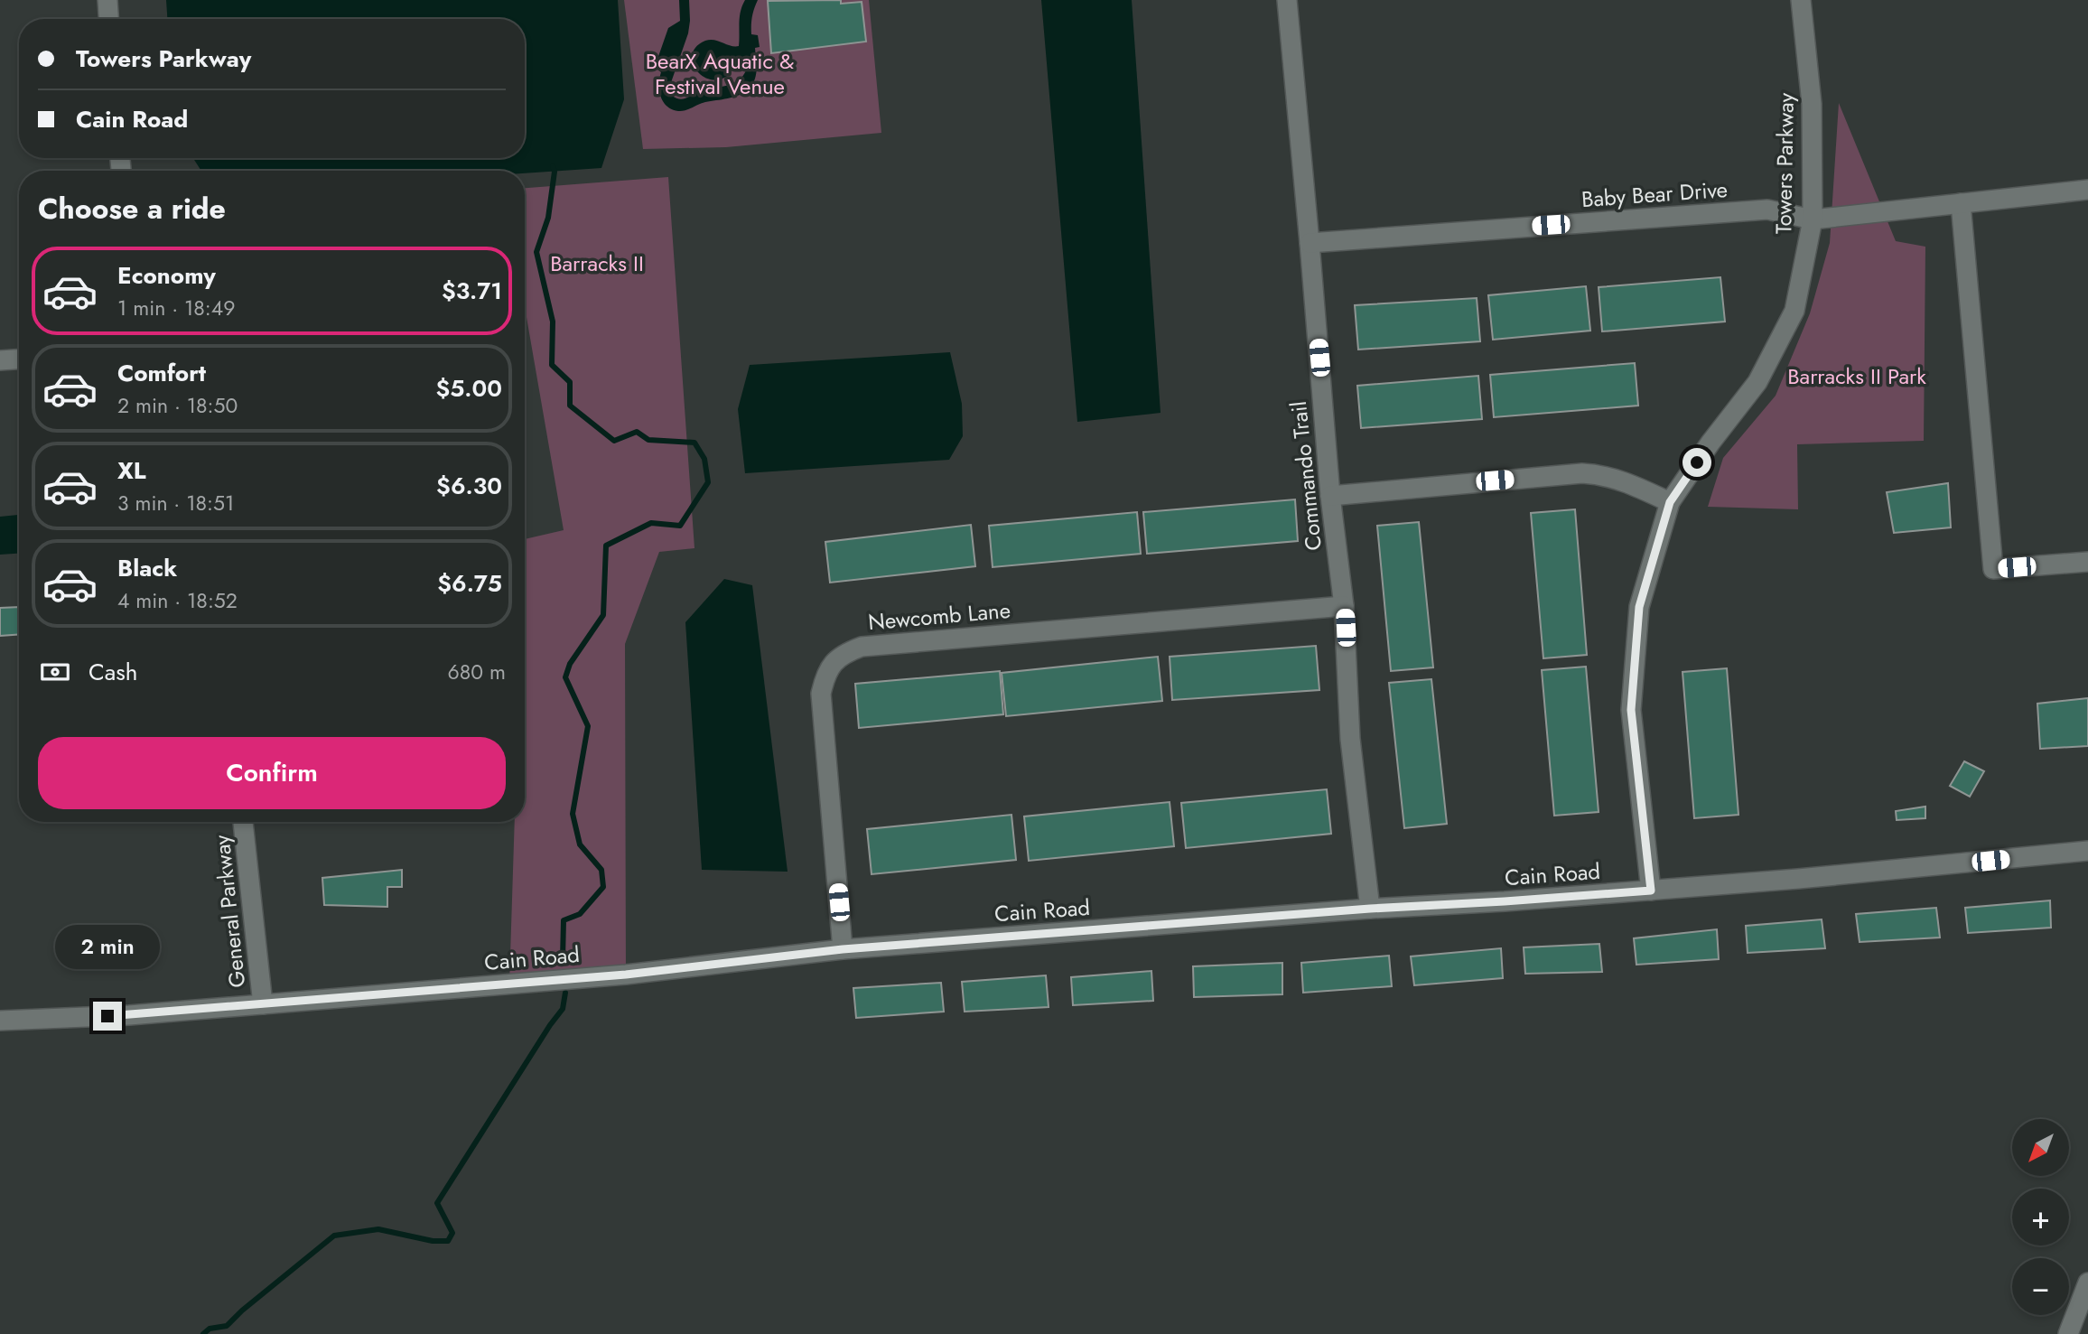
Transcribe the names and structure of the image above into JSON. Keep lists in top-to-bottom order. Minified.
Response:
{"streets":{"street":["Towers Parkway","Baby Bear Drive","Commando Trail","Newcomb Lane","Cain Road","General Parkway"]},"crossings":[["Towers Parkway","Baby Bear Drive"],["Towers Parkway","Cain Road"],["Baby Bear Drive","Commando Trail"],["Commando Trail","Newcomb Lane"],["Commando Trail","Cain Road"],["Newcomb Lane","Cain Road"],["Cain Road","General Parkway"]],"parks":["BearX Aquatic & Festival Venue","Barracks II","Barracks II Park"],"north":"bottom left","page":{"banner":["Towers Parkway","Cain Road"],"heading":"Choose a ride","list":[{"name":"Economy","note":"1 min · 18:49","value":"$3.71"},{"name":"Comfort","note":"2 min · 18:50","value":"$5.00"},{"name":"XL","note":"3 min · 18:51","value":"$6.30"},{"name":"Black","note":"4 min · 18:52","value":"$6.75"}],"pay":["Cash","680 m"],"buttons":"Confirm","bubble":"2 min","map_buttons":["+","−"]}}
